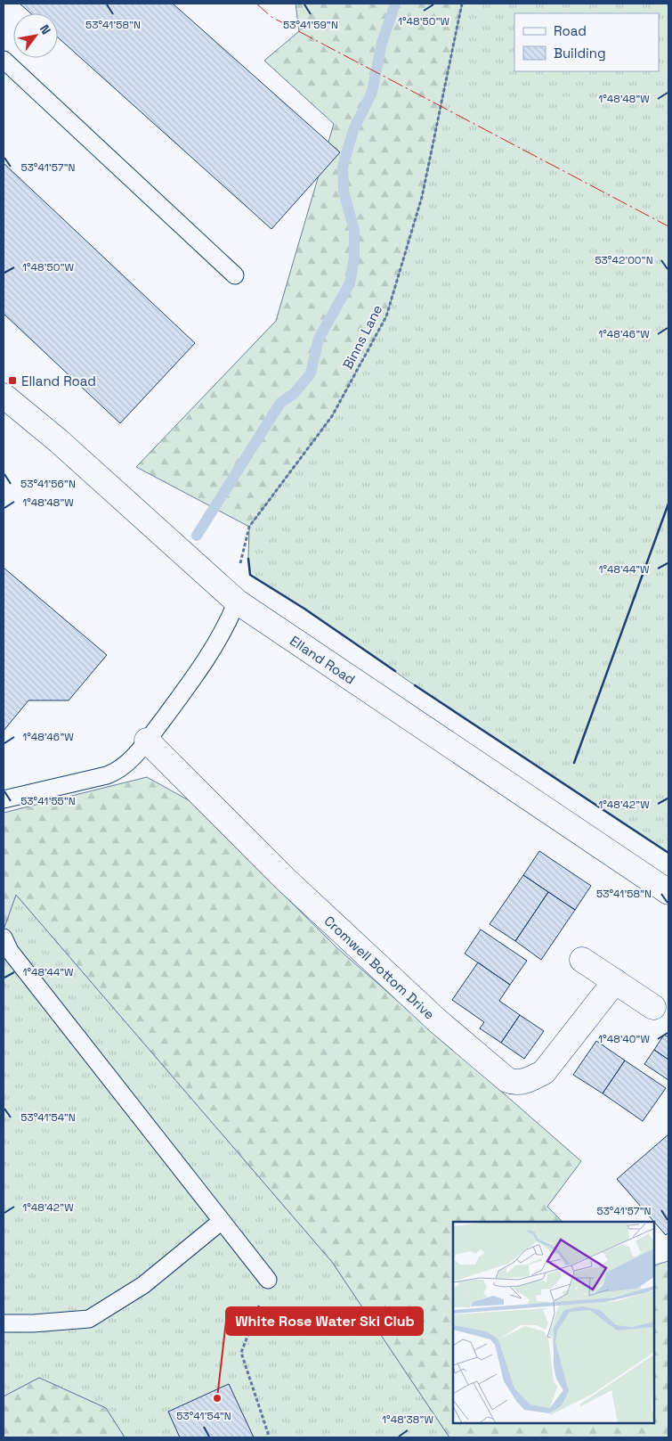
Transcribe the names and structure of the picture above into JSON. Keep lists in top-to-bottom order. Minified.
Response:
{"streets":{"main road":["Elland Road","Cromwell Bottom Drive"],"path":["Binns Lane"]},"crossings":[["Binns Lane","Elland Road"]],"places":{"transit":["Elland Road"],"other":["White Rose Water Ski Club"]},"legend":["Road","Building"],"north":"top right","coordinates":["1°48'50\"W","53°41'59\"N","53°41'58\"N","1°48'48\"W","53°41'57\"N","53°42'00\"N","1°48'46\"W","53°41'56\"N","1°48'44\"W","53°41'55\"N","1°48'42\"W","1°48'40\"W","53°41'54\"N","1°48'38\"W"]}
